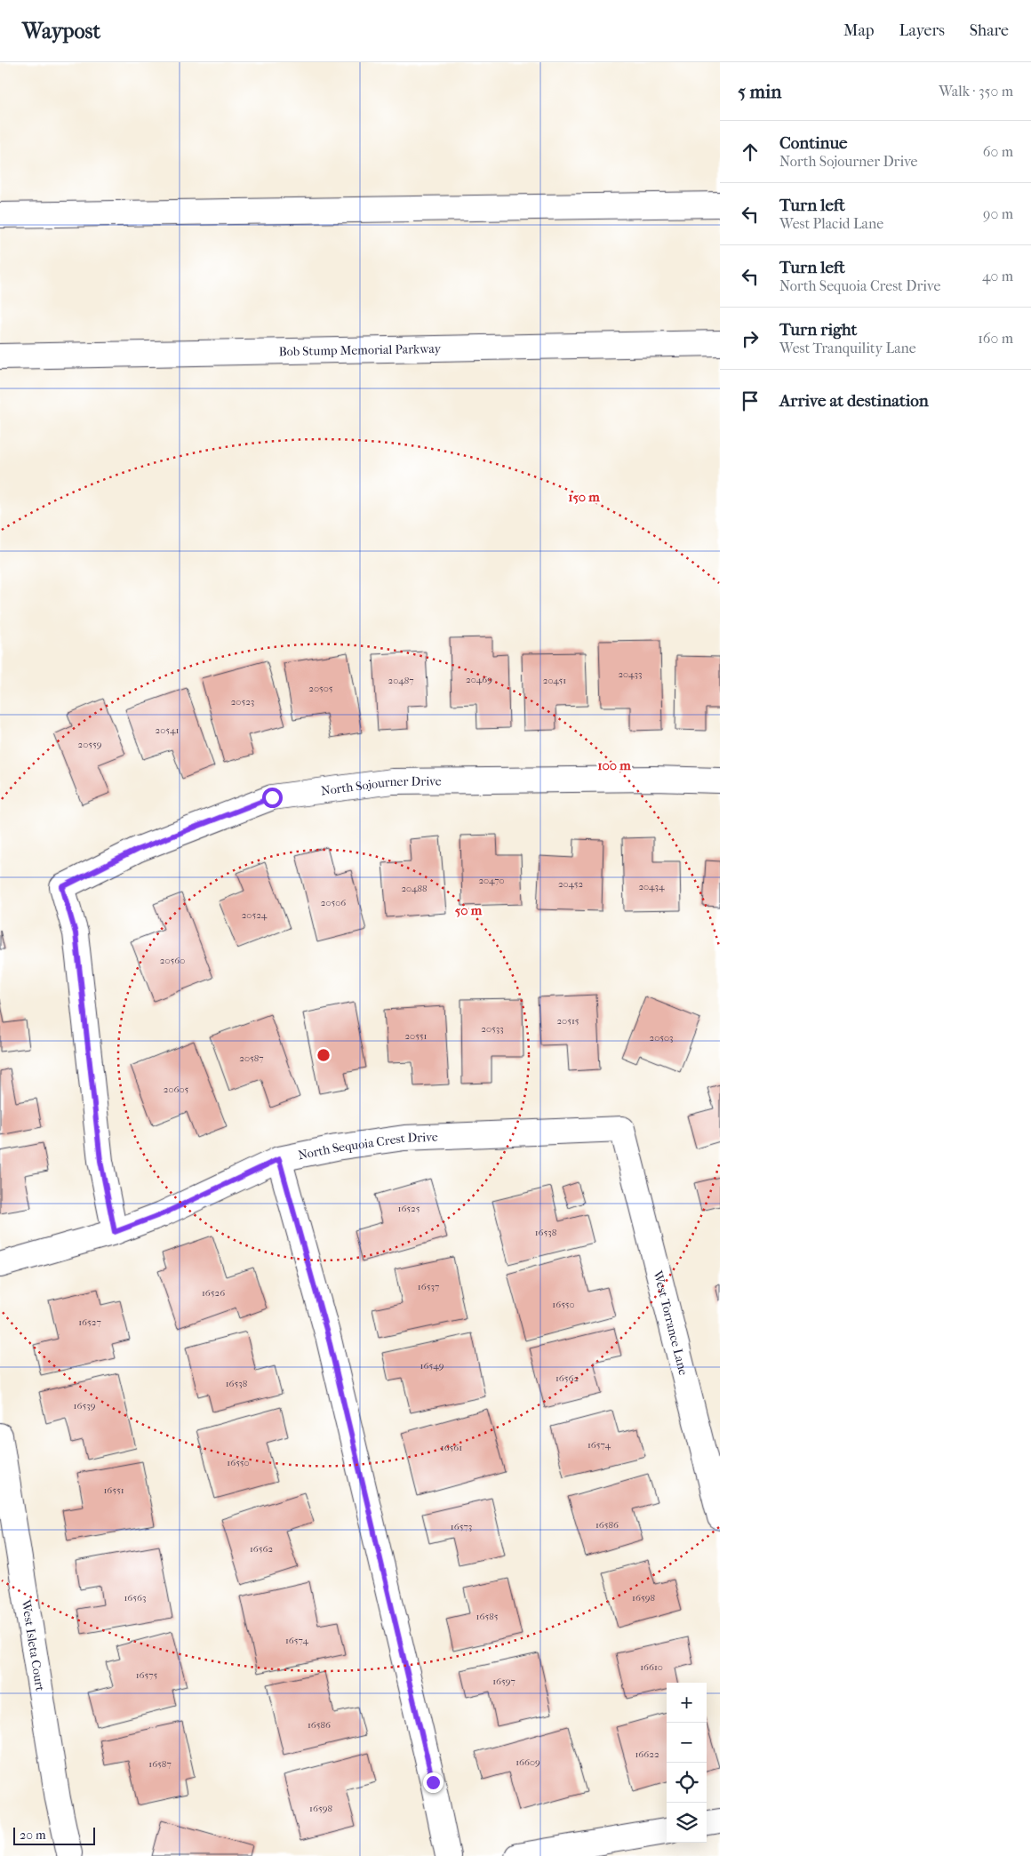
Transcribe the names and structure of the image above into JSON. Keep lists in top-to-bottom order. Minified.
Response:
{"streets":{"main road":["Bob Stump Memorial Parkway","North Sojourner Drive","North Sequoia Crest Drive","West Torrance Lane","West Isleta Court"]},"crossings":[["North Sojourner Drive","North Sequoia Crest Drive"],["North Sequoia Crest Drive","West Torrance Lane"]],"house_numbers":["20433","20469","20487","20451","20505","20523","20541","20559","20470","20452","20434","20488","20506","20524","20560","20515","20533","20551","20503","20587","20605","16525","16538","16537","16526","16550","16527","16549","16562","16538","16539","16574","16561","16550","16551","16586","16573","16562","16563","16598","16585","16574","16610","16575","16597","16586","16622","16609","16587","16598"],"scale_bar":"20 m","page":{"header":"Waypost","nav":["Map","Layers","Share"],"heading":["5 min","Walk · 350 m"],"list":[["Continue","North Sojourner Drive","60 m"],["Turn left","West Placid Lane","90 m"],["Turn left","North Sequoia Crest Drive","40 m"],["Turn right","West Tranquility Lane","160 m"],"Arrive at destination"],"map_buttons":["+","−"],"scale":"20 m"},"rings":["150 m","100 m","50 m"]}
